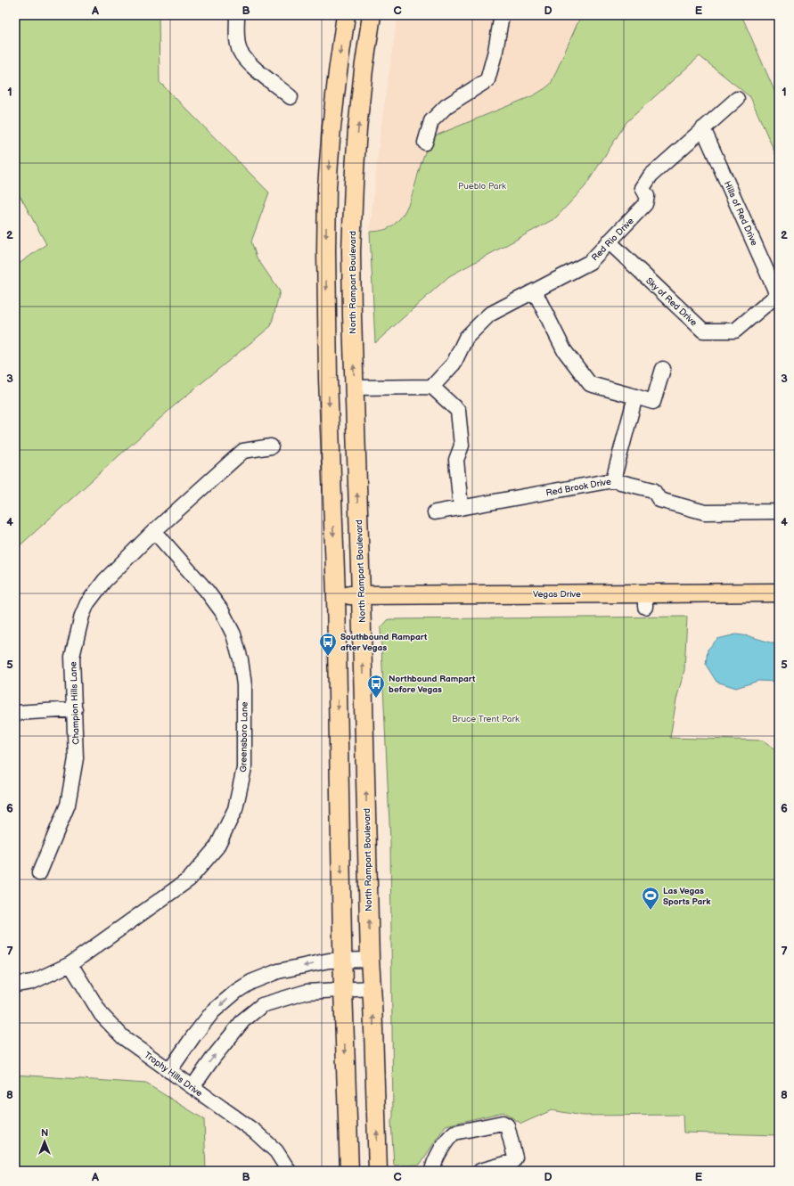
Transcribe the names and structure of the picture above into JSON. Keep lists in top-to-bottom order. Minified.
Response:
{"streets":{"main road":["North Rampart Boulevard","Vegas Drive"],"street":["Hills of Red Drive","Red Rio Drive","Sky of Red Drive","Red Brook Drive","Champion Hills Lane","Greensboro Lane","Trophy Hills Drive"]},"crossings":[["Hills of Red Drive","Red Rio Drive"],["Hills of Red Drive","Sky of Red Drive"],["Red Rio Drive","Sky of Red Drive"],["North Rampart Boulevard","Vegas Drive"],["Champion Hills Lane","Greensboro Lane"],["Greensboro Lane","Trophy Hills Drive"]],"parks":["Pueblo Park","Bruce Trent Park"],"places":{"bus stop":["Southbound Rampart after Vegas","Northbound Rampart before Vegas"],"sports":["Las Vegas Sports Park"]},"north":"top","grid":{"columns":["A","B","C","D","E"],"rows":["1","2","3","4","5","6","7","8"]}}
